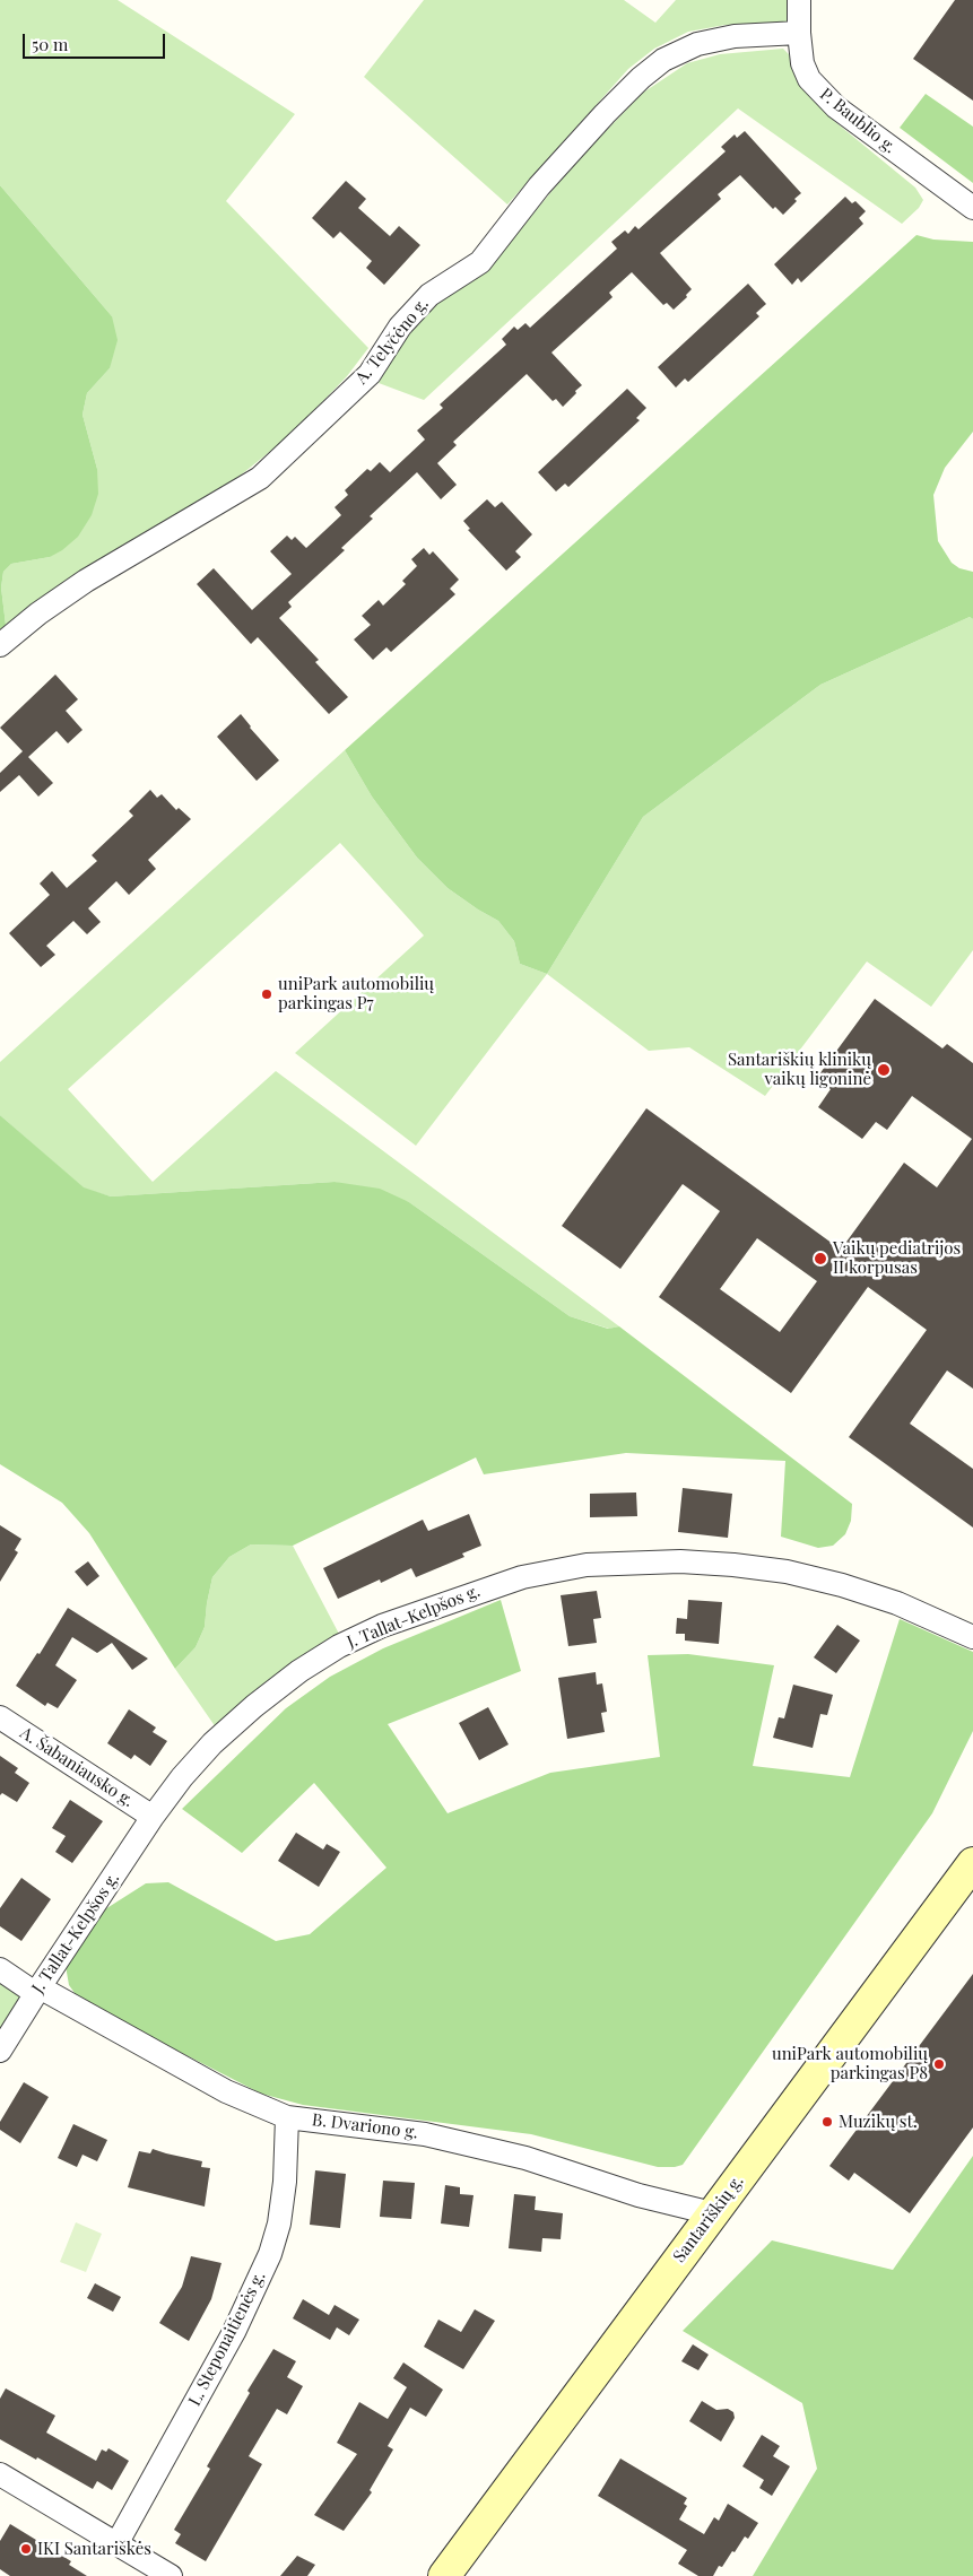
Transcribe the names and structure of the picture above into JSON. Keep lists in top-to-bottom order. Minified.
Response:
{"streets":{"main road":["Santariškių g."],"street":["P. Baublio g.","A. Telyčėno g.","J. Tallat-Kelpšos g.","A. Šabaniausko g.","B. Dvariono g.","L. Steponaitienės g."]},"crossings":[["P. Baublio g.","A. Telyčėno g."],["J. Tallat-Kelpšos g.","A. Šabaniausko g."],["J. Tallat-Kelpšos g.","B. Dvariono g."],["B. Dvariono g.","Santariškių g."],["B. Dvariono g.","L. Steponaitienės g."]],"places":["uniPark automobilių parkingas P7","Santariškių klinikų vaikų ligoninė","Vaikų pediatrijos II korpusas","uniPark automobilių parkingas P8","Muzikų st.","IKI Santariškės"],"scale_bar":"50 m"}
